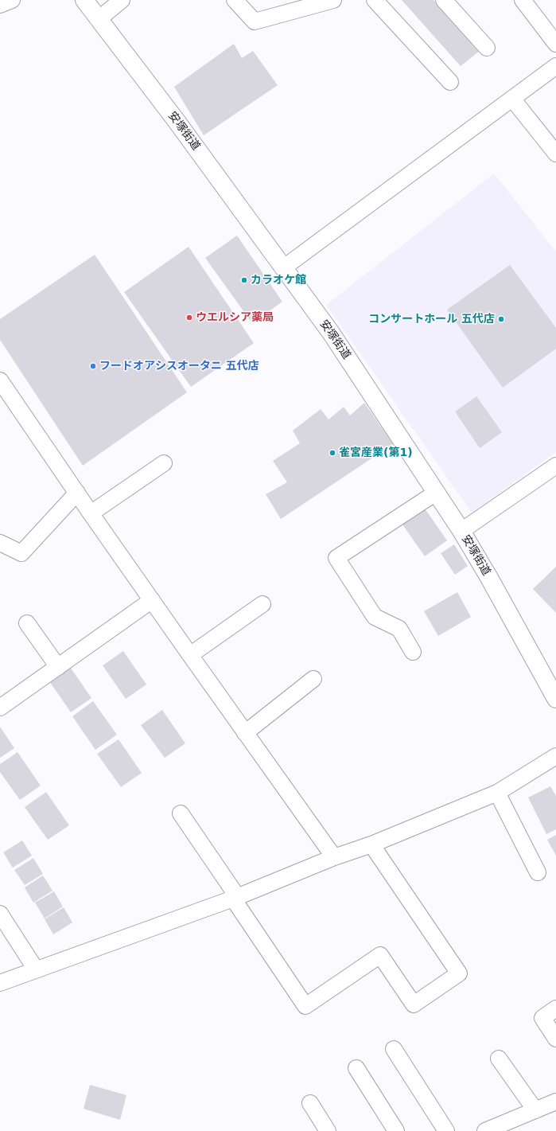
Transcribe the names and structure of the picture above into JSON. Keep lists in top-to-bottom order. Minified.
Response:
{"streets":{"main road":["安塚街道"]},"places":["カラオケ館","ウエルシア薬局","コンサートホール 五代店","フードオアシスオータニ 五代店","雀宮産業(第1)"]}
